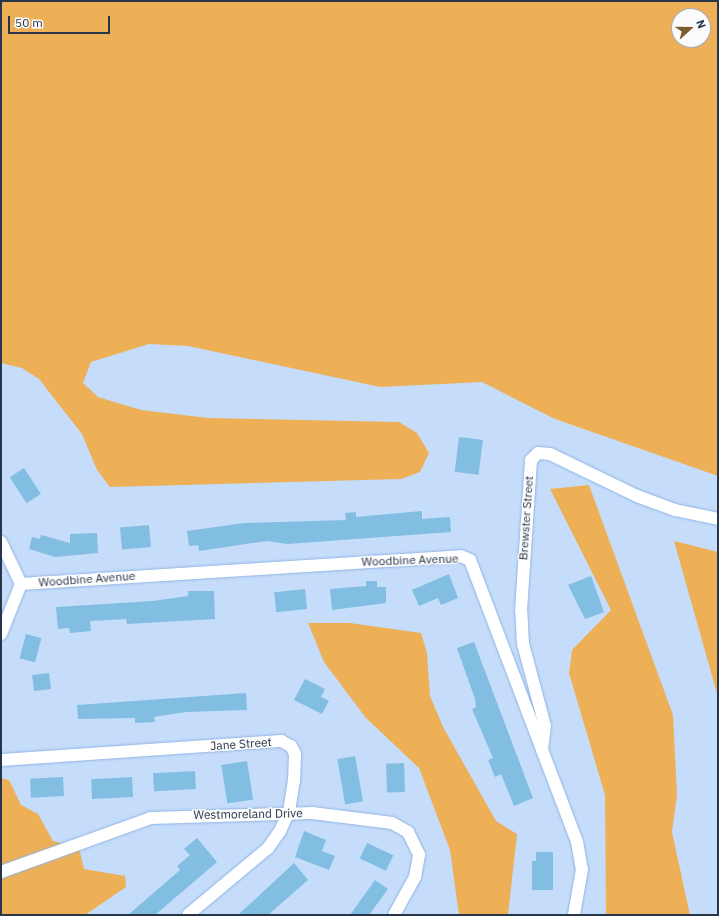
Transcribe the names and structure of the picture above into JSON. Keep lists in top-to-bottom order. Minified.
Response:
{"streets":{"street":["Brewster Street","Woodbine Avenue","Jane Street","Westmoreland Drive"]},"crossings":[["Brewster Street","Woodbine Avenue"],["Jane Street","Westmoreland Drive"]],"scale_bar":"50 m","north":"right"}
